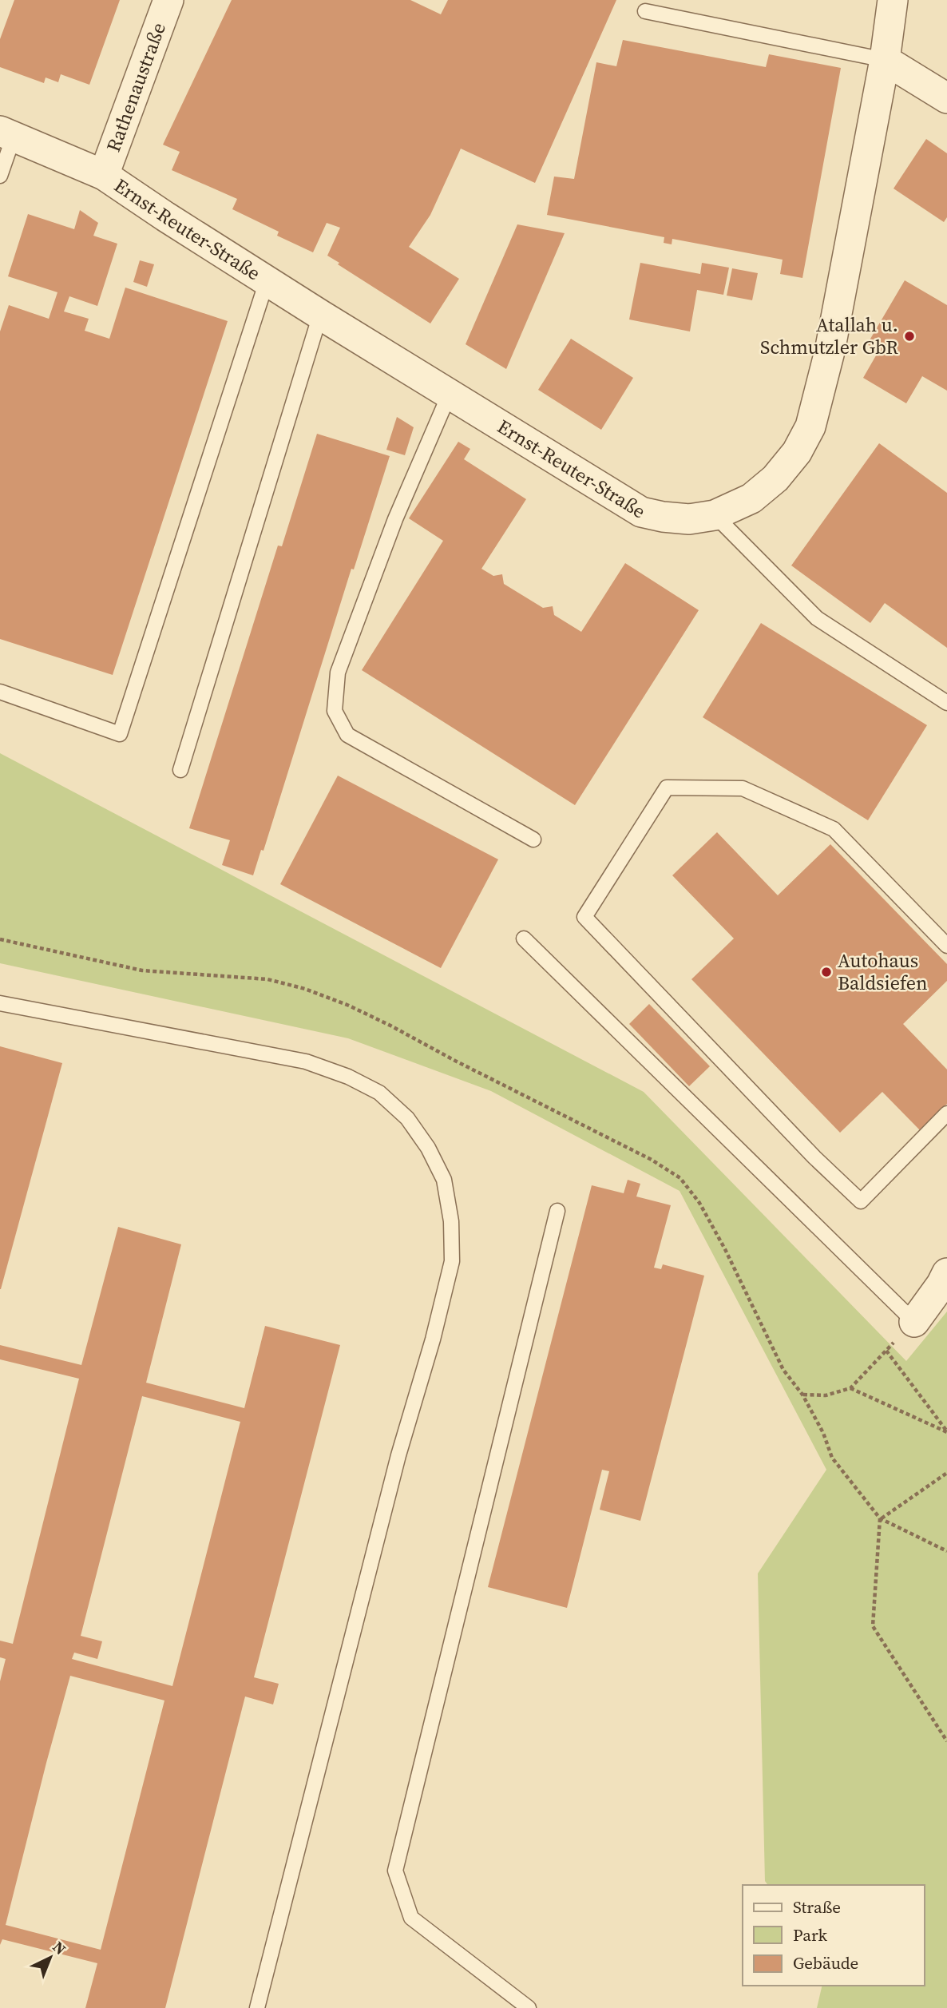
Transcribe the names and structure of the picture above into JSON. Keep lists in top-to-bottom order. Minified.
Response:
{"streets":{"street":["Rathenaustraße","Ernst-Reuter-Straße"]},"crossings":[["Rathenaustraße","Ernst-Reuter-Straße"]],"places":["Atallah u. Schmutzler GbR","Autohaus Baldsiefen"],"legend":["Straße","Park","Gebäude"],"north":"top right"}
